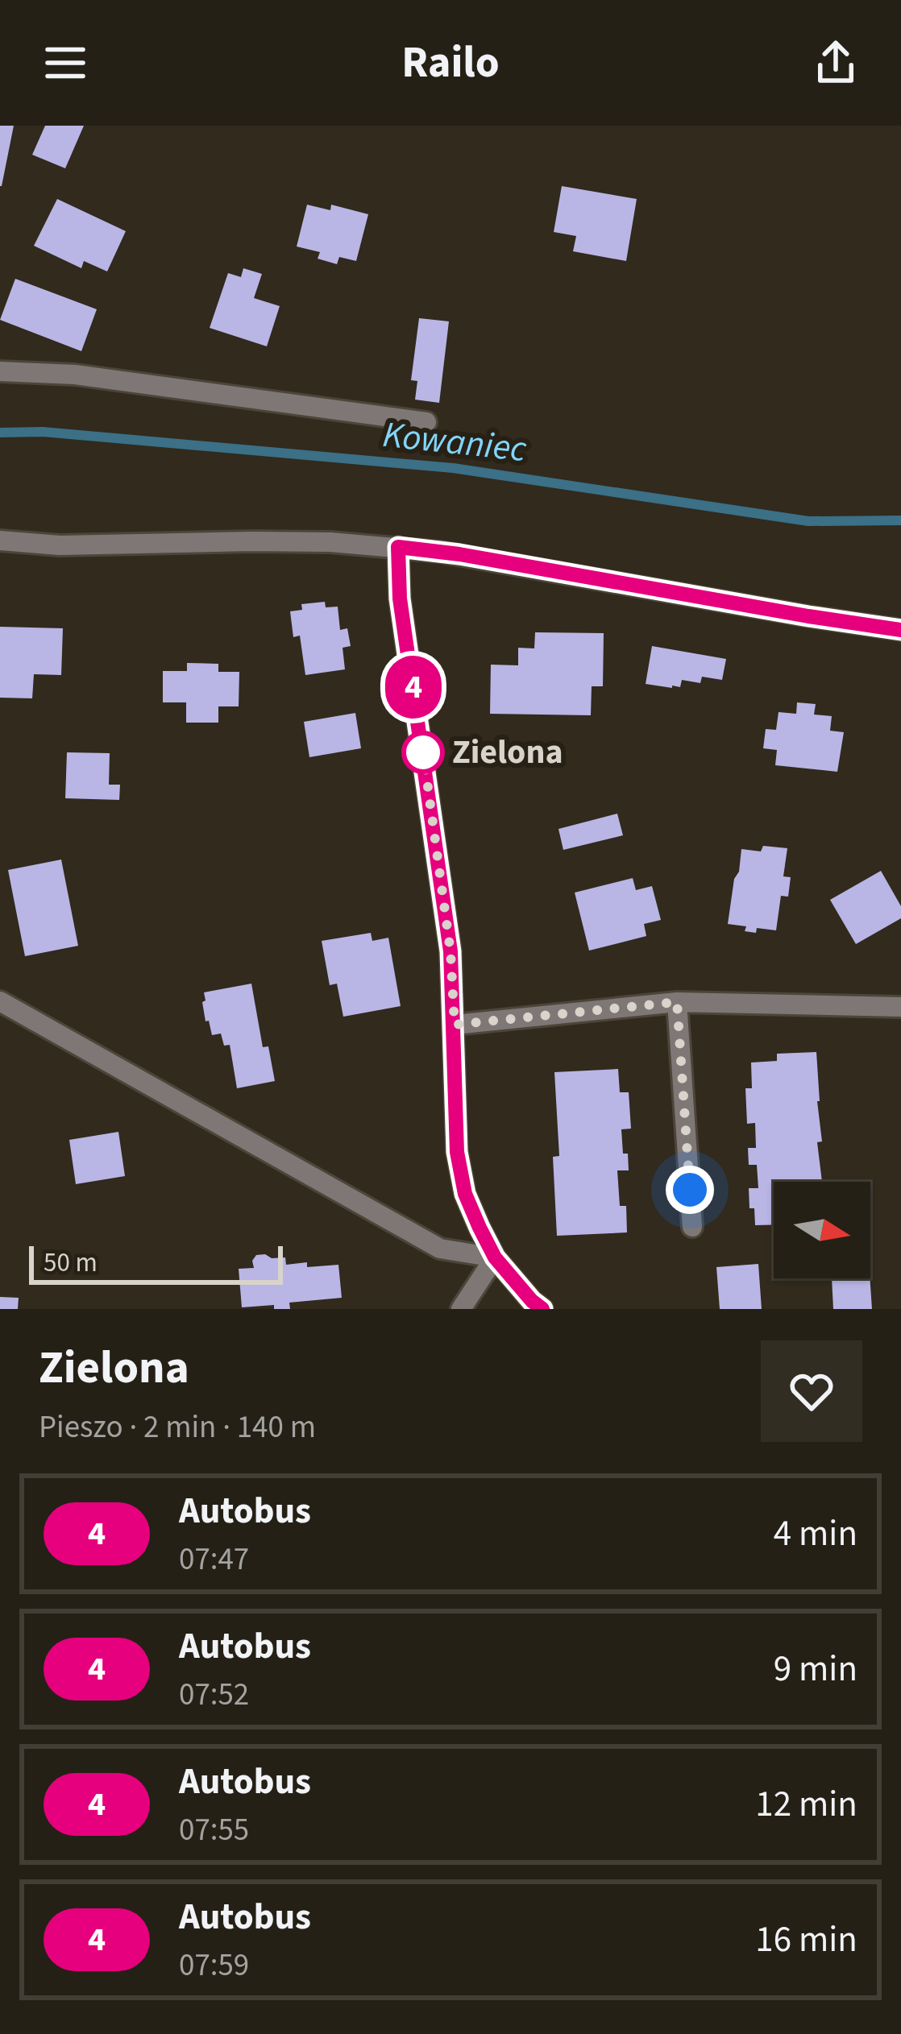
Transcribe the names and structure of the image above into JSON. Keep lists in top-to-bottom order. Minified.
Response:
{"water":["Kowaniec"],"places":["Zielona"],"lines":["bus line 4"],"scale_bar":"50 m","north":"right","page":{"header":"Railo","on_map":"4","scale":"50 m","heading":["Zielona","Pieszo · 2 min · 140 m"],"list":[{"mark":"4","name":"Autobus","note":"07:47","value":"4 min"},{"mark":"4","name":"Autobus","note":"07:52","value":"9 min"},{"mark":"4","name":"Autobus","note":"07:55","value":"12 min"},{"mark":"4","name":"Autobus","note":"07:59","value":"16 min"}]}}
